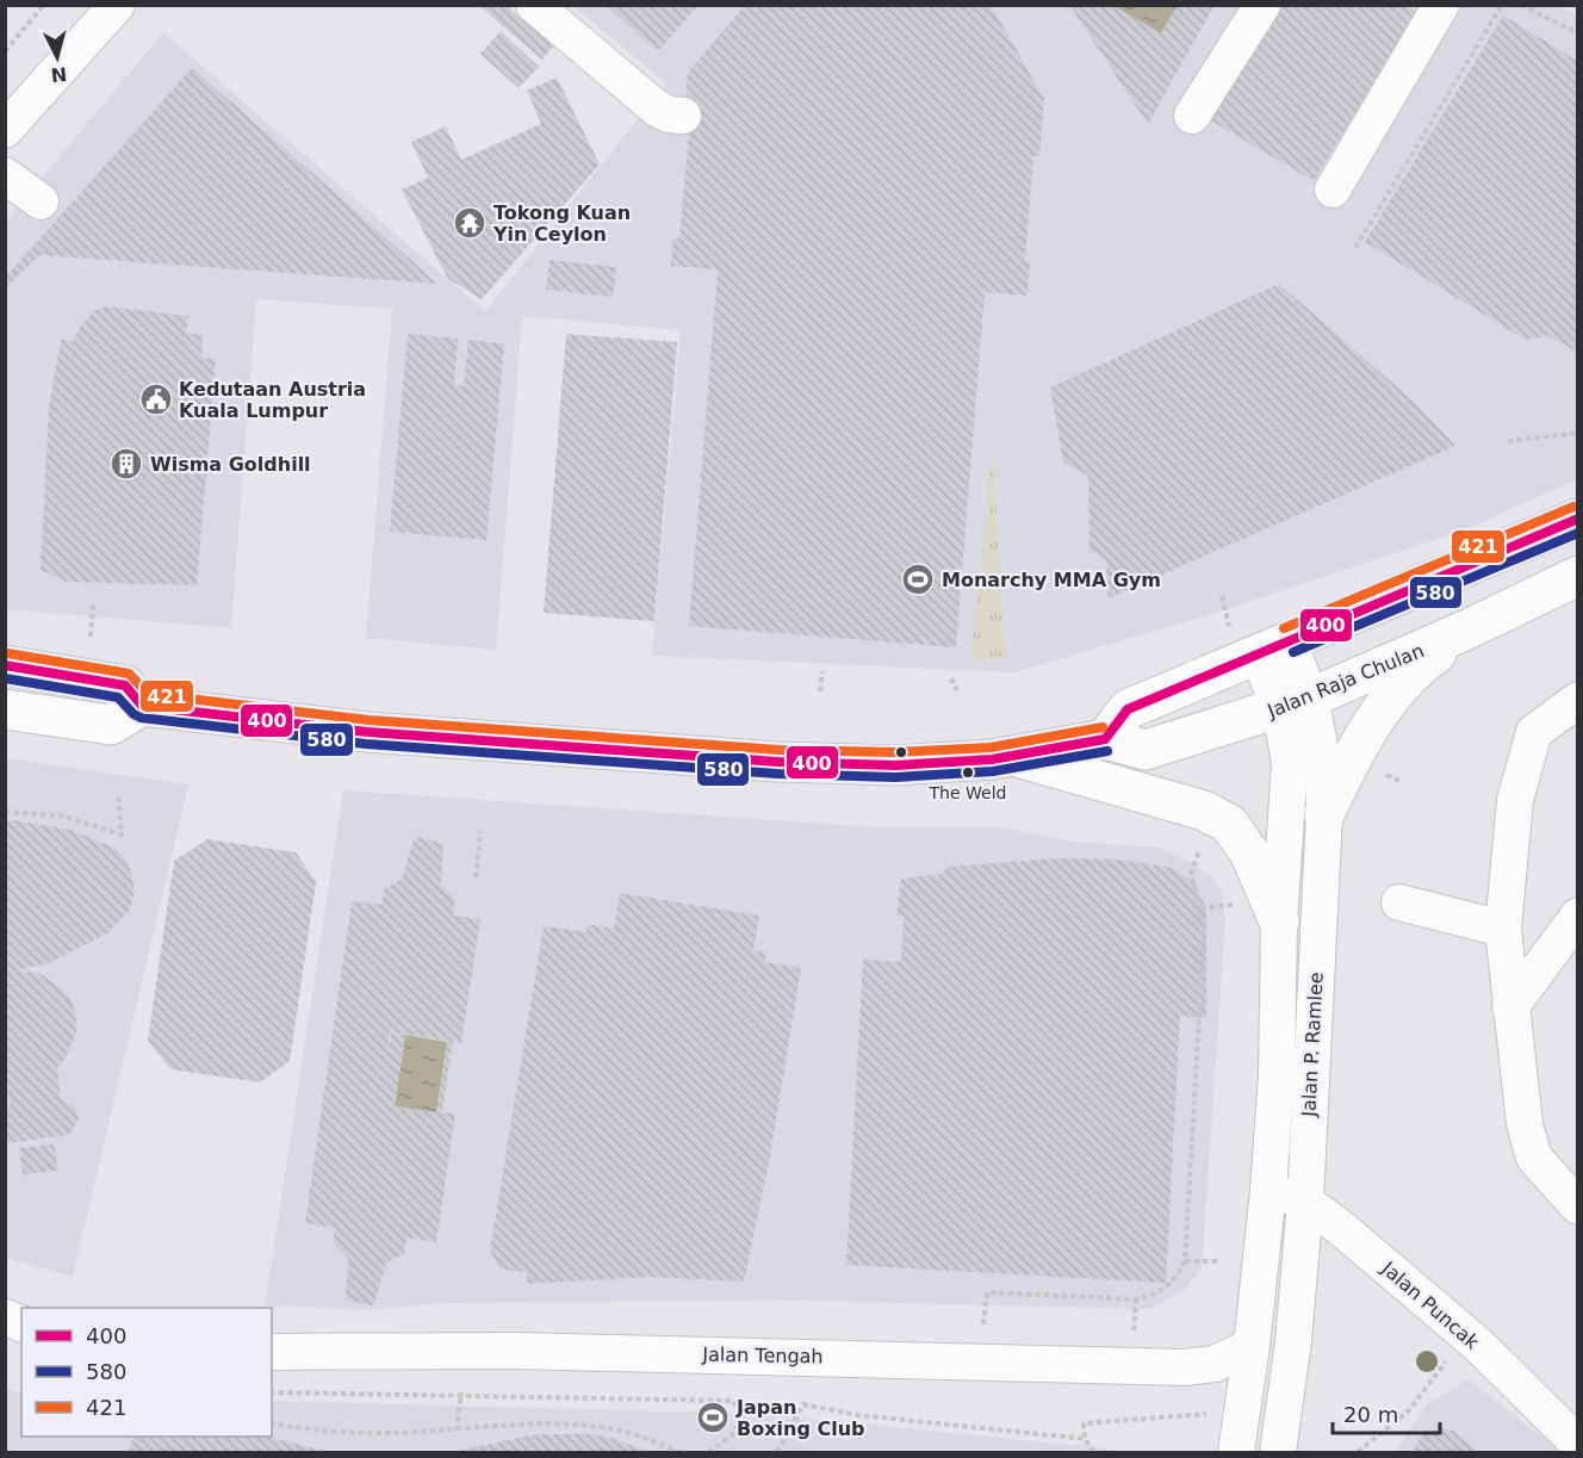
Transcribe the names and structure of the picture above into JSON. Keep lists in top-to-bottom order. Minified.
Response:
{"streets":{"main road":["Jalan Raja Chulan"],"street":["Jalan P. Ramlee","Jalan Puncak","Jalan Tengah"]},"crossings":[["Jalan Raja Chulan","Jalan P. Ramlee"],["Jalan P. Ramlee","Jalan Puncak"],["Jalan P. Ramlee","Jalan Tengah"]],"places":{"temple":["Tokong Kuan Yin Ceylon"],"public building":["Kedutaan Austria Kuala Lumpur"],"building":["Wisma Goldhill"],"sports":["Monarchy MMA Gym","Japan Boxing Club"],"other":["The Weld"]},"lines":["transit line 421","transit line 400","transit line 580"],"legend":["400","580","421"],"scale_bar":"20 m","north":"bottom"}
